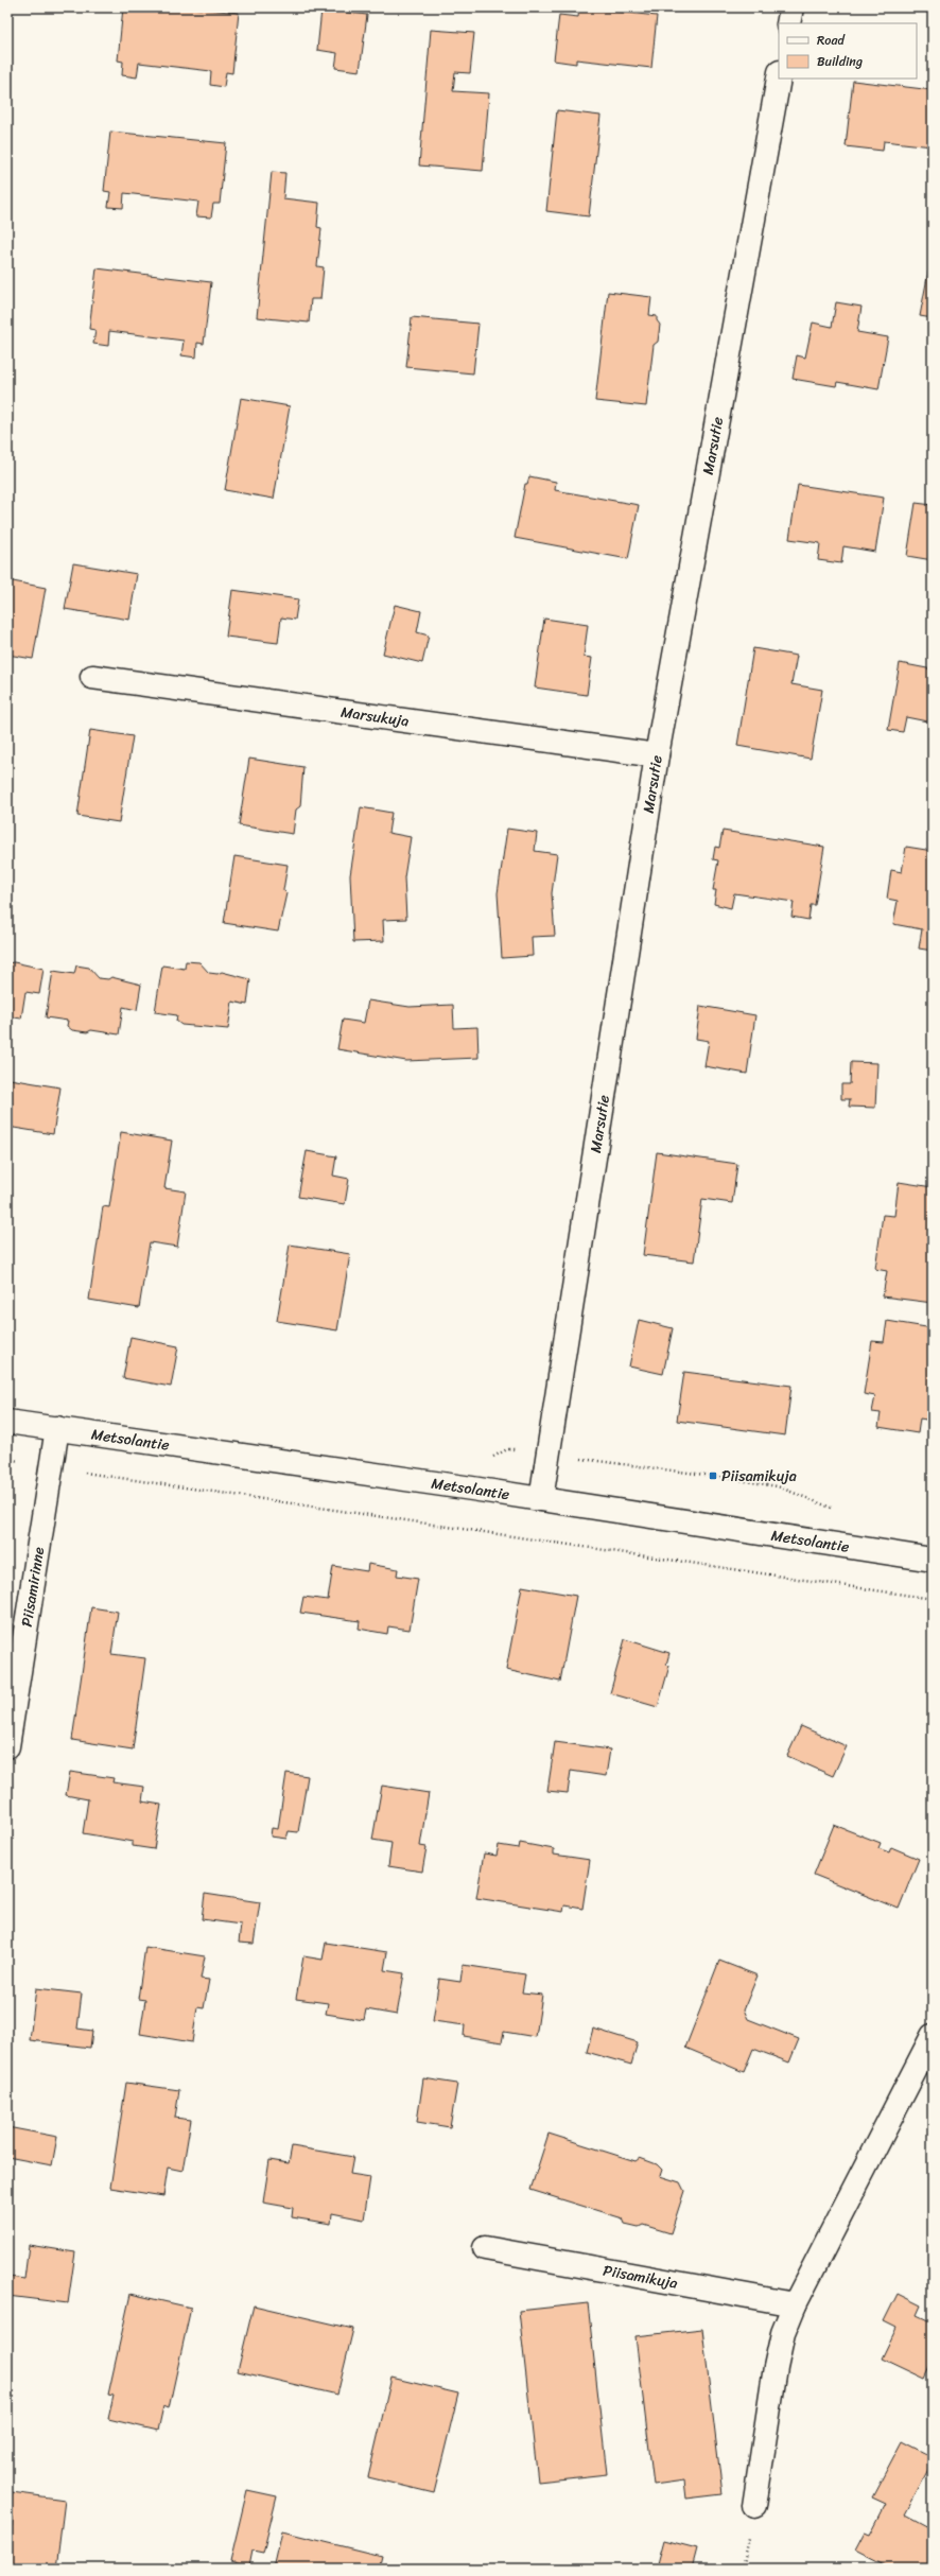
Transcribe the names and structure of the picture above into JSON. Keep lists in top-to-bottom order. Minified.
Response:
{"streets":{"street":["Marsutie","Marsukuja","Metsolantie","Piisamirinne","Piisamikuja"]},"crossings":[["Marsutie","Marsukuja"],["Marsutie","Metsolantie"],["Metsolantie","Piisamirinne"]],"places":{"transit":["Piisamikuja"]},"legend":["Road","Building"]}
